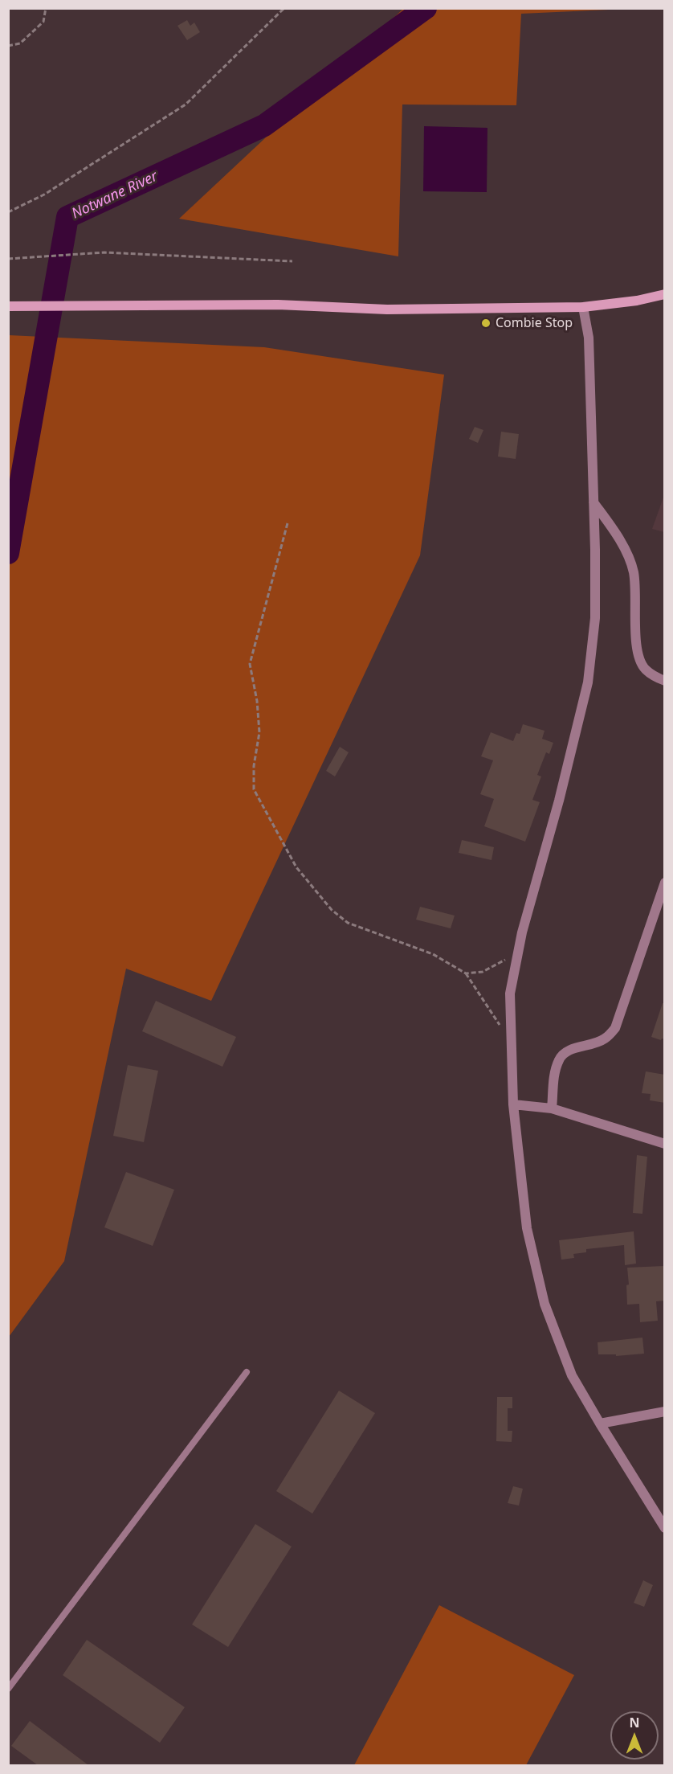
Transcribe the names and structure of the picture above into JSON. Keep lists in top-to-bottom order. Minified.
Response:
{"water":["Notwane River"],"places":["Combie Stop"],"north":"top"}
